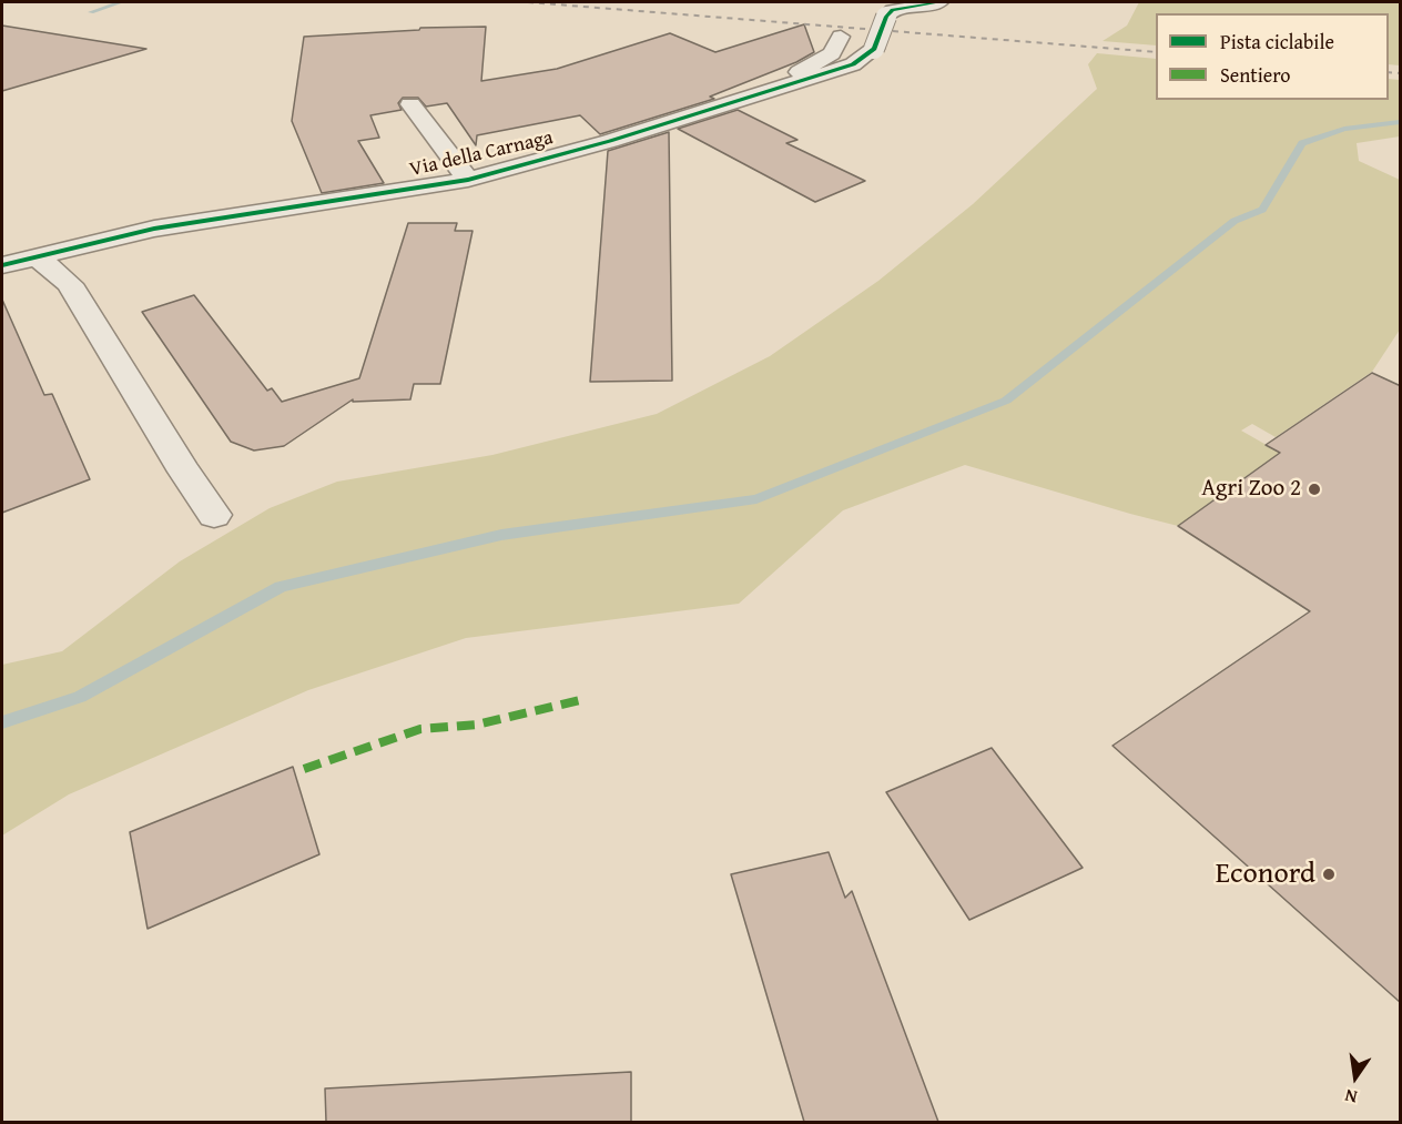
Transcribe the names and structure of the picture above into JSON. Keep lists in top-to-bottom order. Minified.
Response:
{"streets":{"street":["Via della Carnaga"]},"places":["Agri Zoo 2","Econord"],"legend":["Pista ciclabile","Sentiero"],"north":"bottom"}
